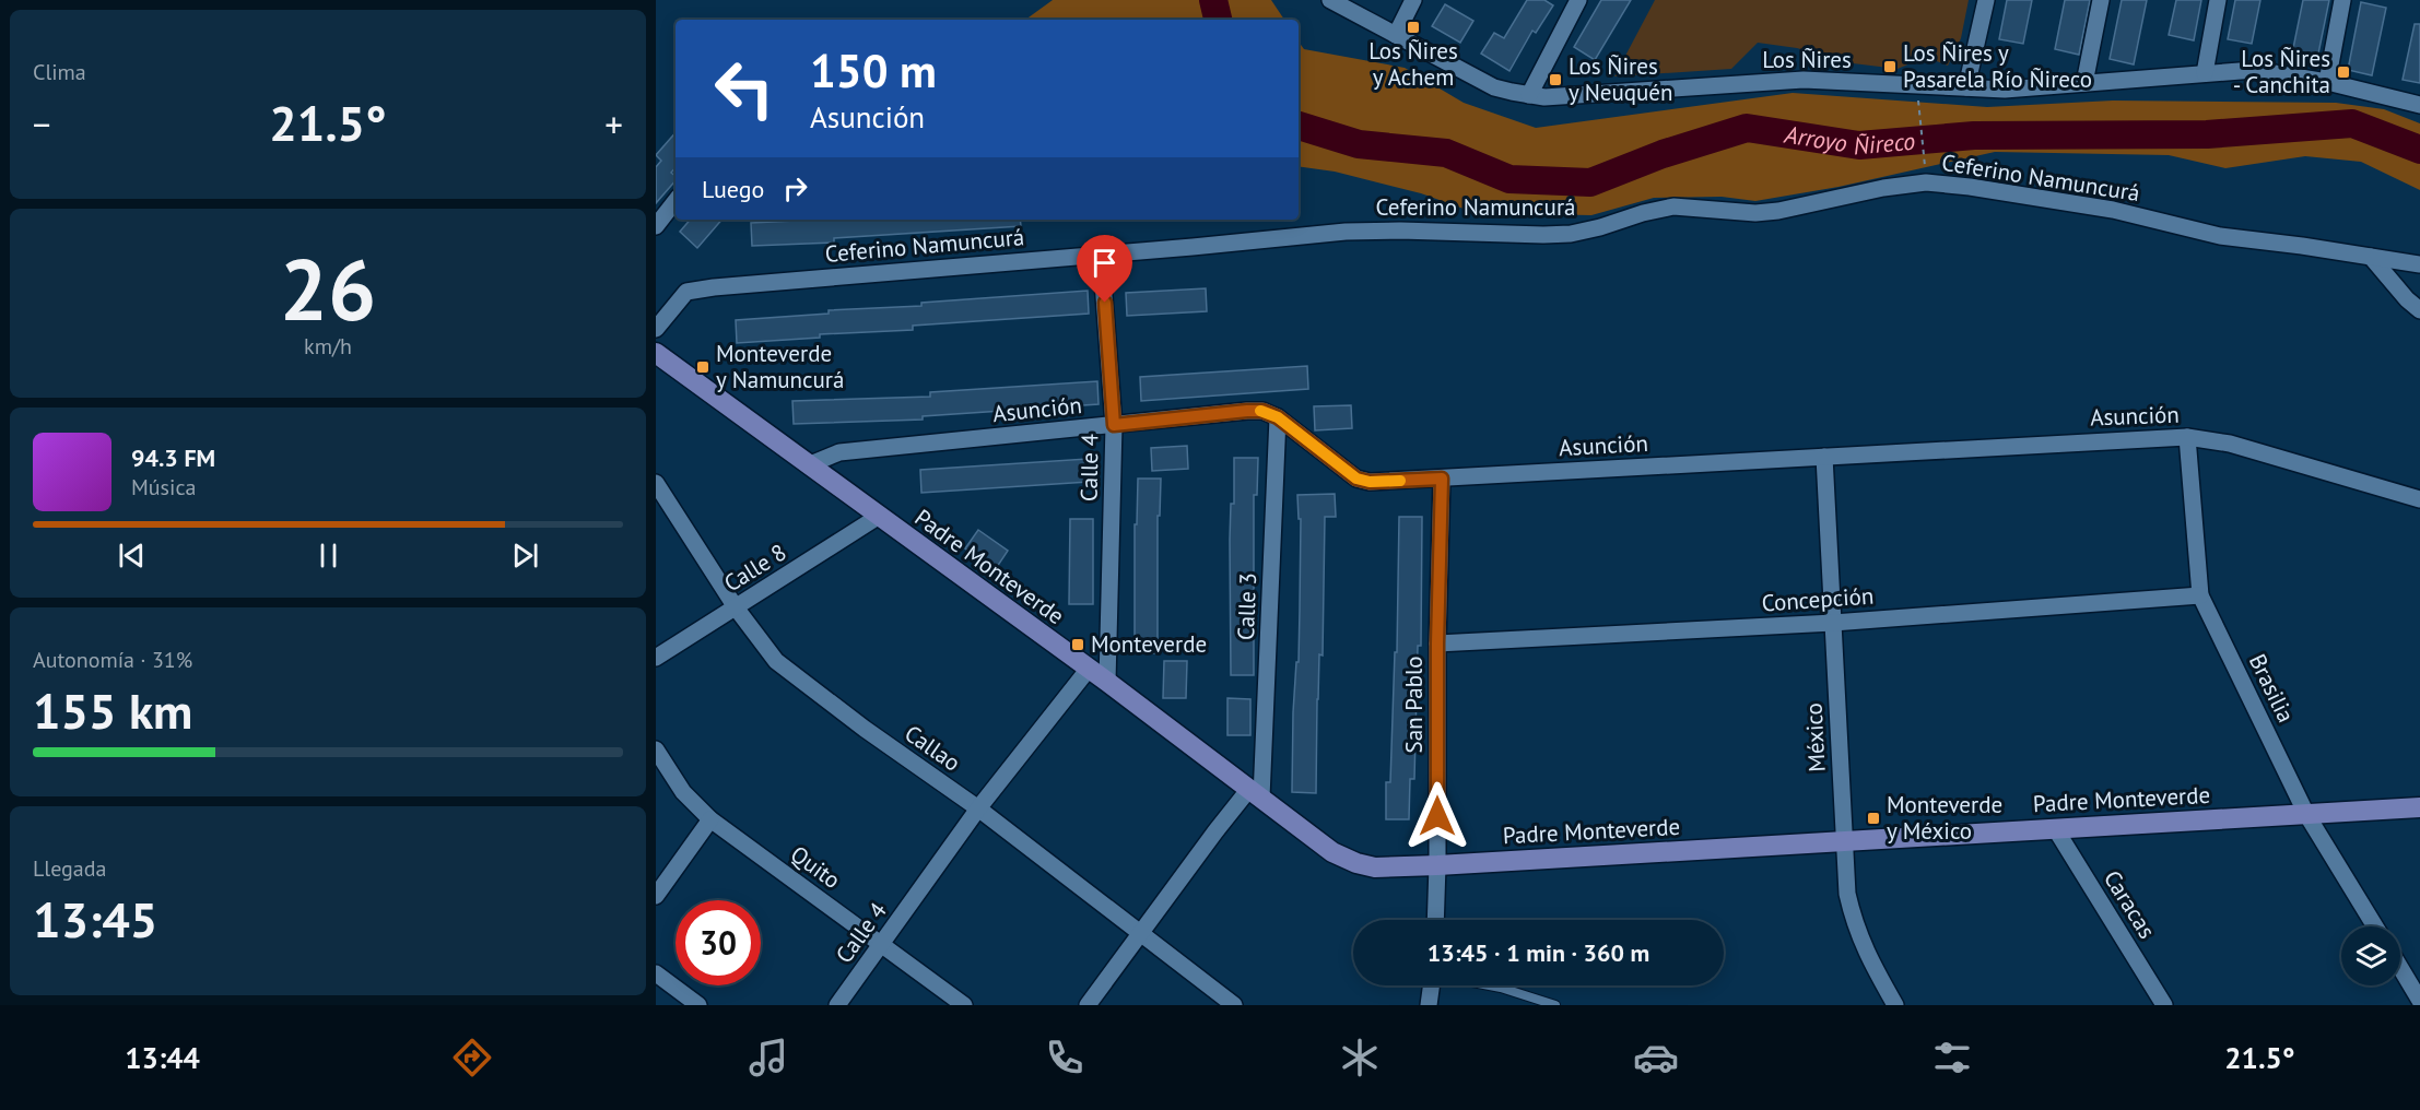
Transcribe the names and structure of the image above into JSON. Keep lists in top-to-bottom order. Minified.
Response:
{"streets":{"street":["Los Ñires","Ceferino Namuncurá","Asunción","Calle 4","Padre Monteverde","Calle 8","Concepción","Calle 3","Brasilia","San Pablo","México","Callao","Quito","Caracas"]},"crossings":[["Ceferino Namuncurá","Calle 4"],["Asunción","Calle 4"],["Asunción","Padre Monteverde"],["Asunción","Calle 3"],["Asunción","Brasilia"],["Asunción","San Pablo"],["Asunción","México"],["Calle 4","Padre Monteverde"],["Calle 4","Callao"],["Calle 4","Quito"],["Padre Monteverde","Calle 8"],["Padre Monteverde","Calle 3"],["Padre Monteverde","Brasilia"],["Padre Monteverde","San Pablo"],["Padre Monteverde","México"],["Padre Monteverde","Caracas"],["Calle 8","Callao"],["Concepción","Brasilia"],["Concepción","San Pablo"],["Concepción","México"]],"water":["Arroyo Ñireco"],"places":{"transit":["Los Ñires y Achem","Los Ñires y Pasarela Río Ñireco","Los Ñires - Canchita","Los Ñires y Neuquén","Monteverde y Namuncurá","Monteverde","Monteverde y México"]},"page":{"tile":["Clima",["26","km/h"],["Autonomía · 31%","155 km"],["Llegada","13:45"]],"turn":["150 m","Asunción"],"heat":["−","21.5°","+"],"then":"Luego","song":["94.3 FM","Música"],"limit":"30","trip":"13:45 · 1 min · 360 m","tabs":["13:44","21.5°"]}}
